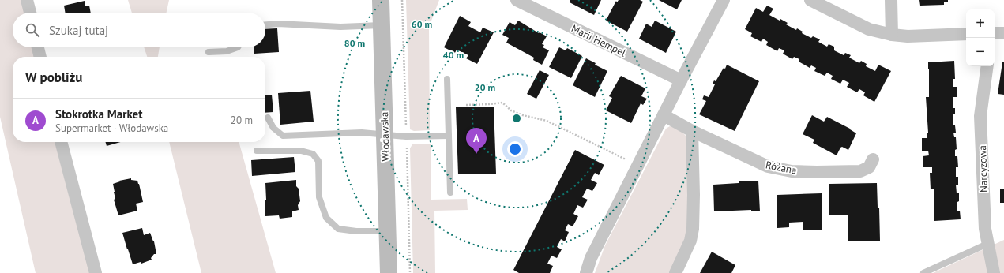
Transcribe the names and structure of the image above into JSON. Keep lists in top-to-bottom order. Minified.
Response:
{"streets":{"main road":["Włodawska"],"street":["Marii Hempel","Różana","Narcyzowa"]},"page":{"map_buttons":["+","−"],"search":"Szukaj tutaj","heading":"W pobliżu","list":[{"mark":"A","name":"Stokrotka Market","note":"Supermarket · Włodawska","value":"20 m"}],"pins":"A"},"rings":["60 m","80 m","40 m","20 m"]}
